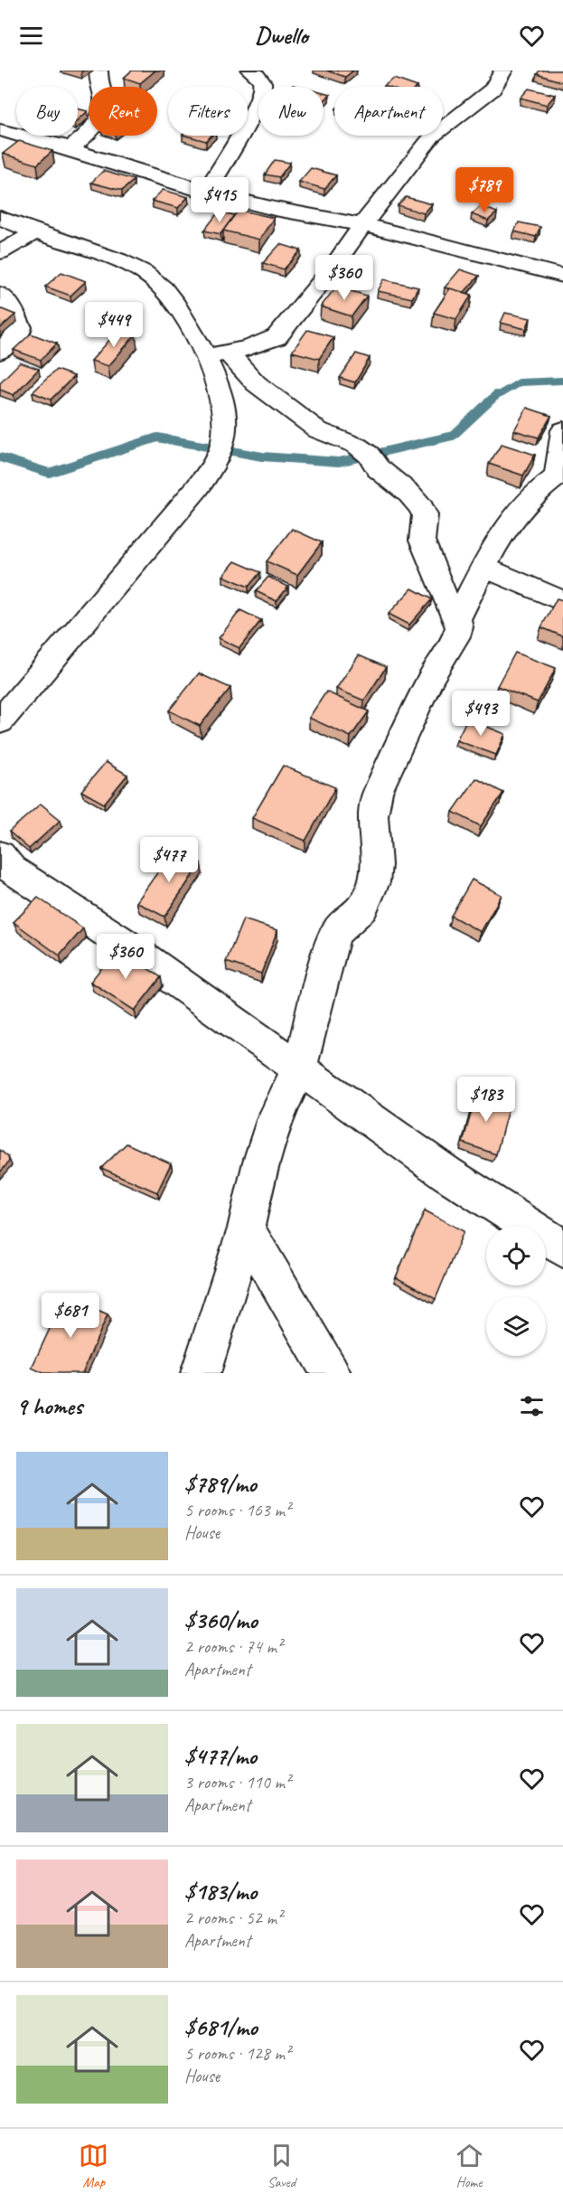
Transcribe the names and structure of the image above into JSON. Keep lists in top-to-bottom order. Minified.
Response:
{"page":{"header":"Dwello","chip":["Buy","Rent","Filters","New","Apartment"],"price":["$789","$415","$360","$449","$493","$477","$360","$183","$681"],"heading":"9 homes","list":[{"name":"$789/mo","note":"5 rooms · 163 m² · House"},{"name":"$360/mo","note":"2 rooms · 74 m² · Apartment"},{"name":"$477/mo","note":"3 rooms · 110 m² · Apartment"},{"name":"$183/mo","note":"2 rooms · 52 m² · Apartment"},{"name":"$681/mo","note":"5 rooms · 128 m² · House"}],"tabs":["Map","Saved","Home"]}}
